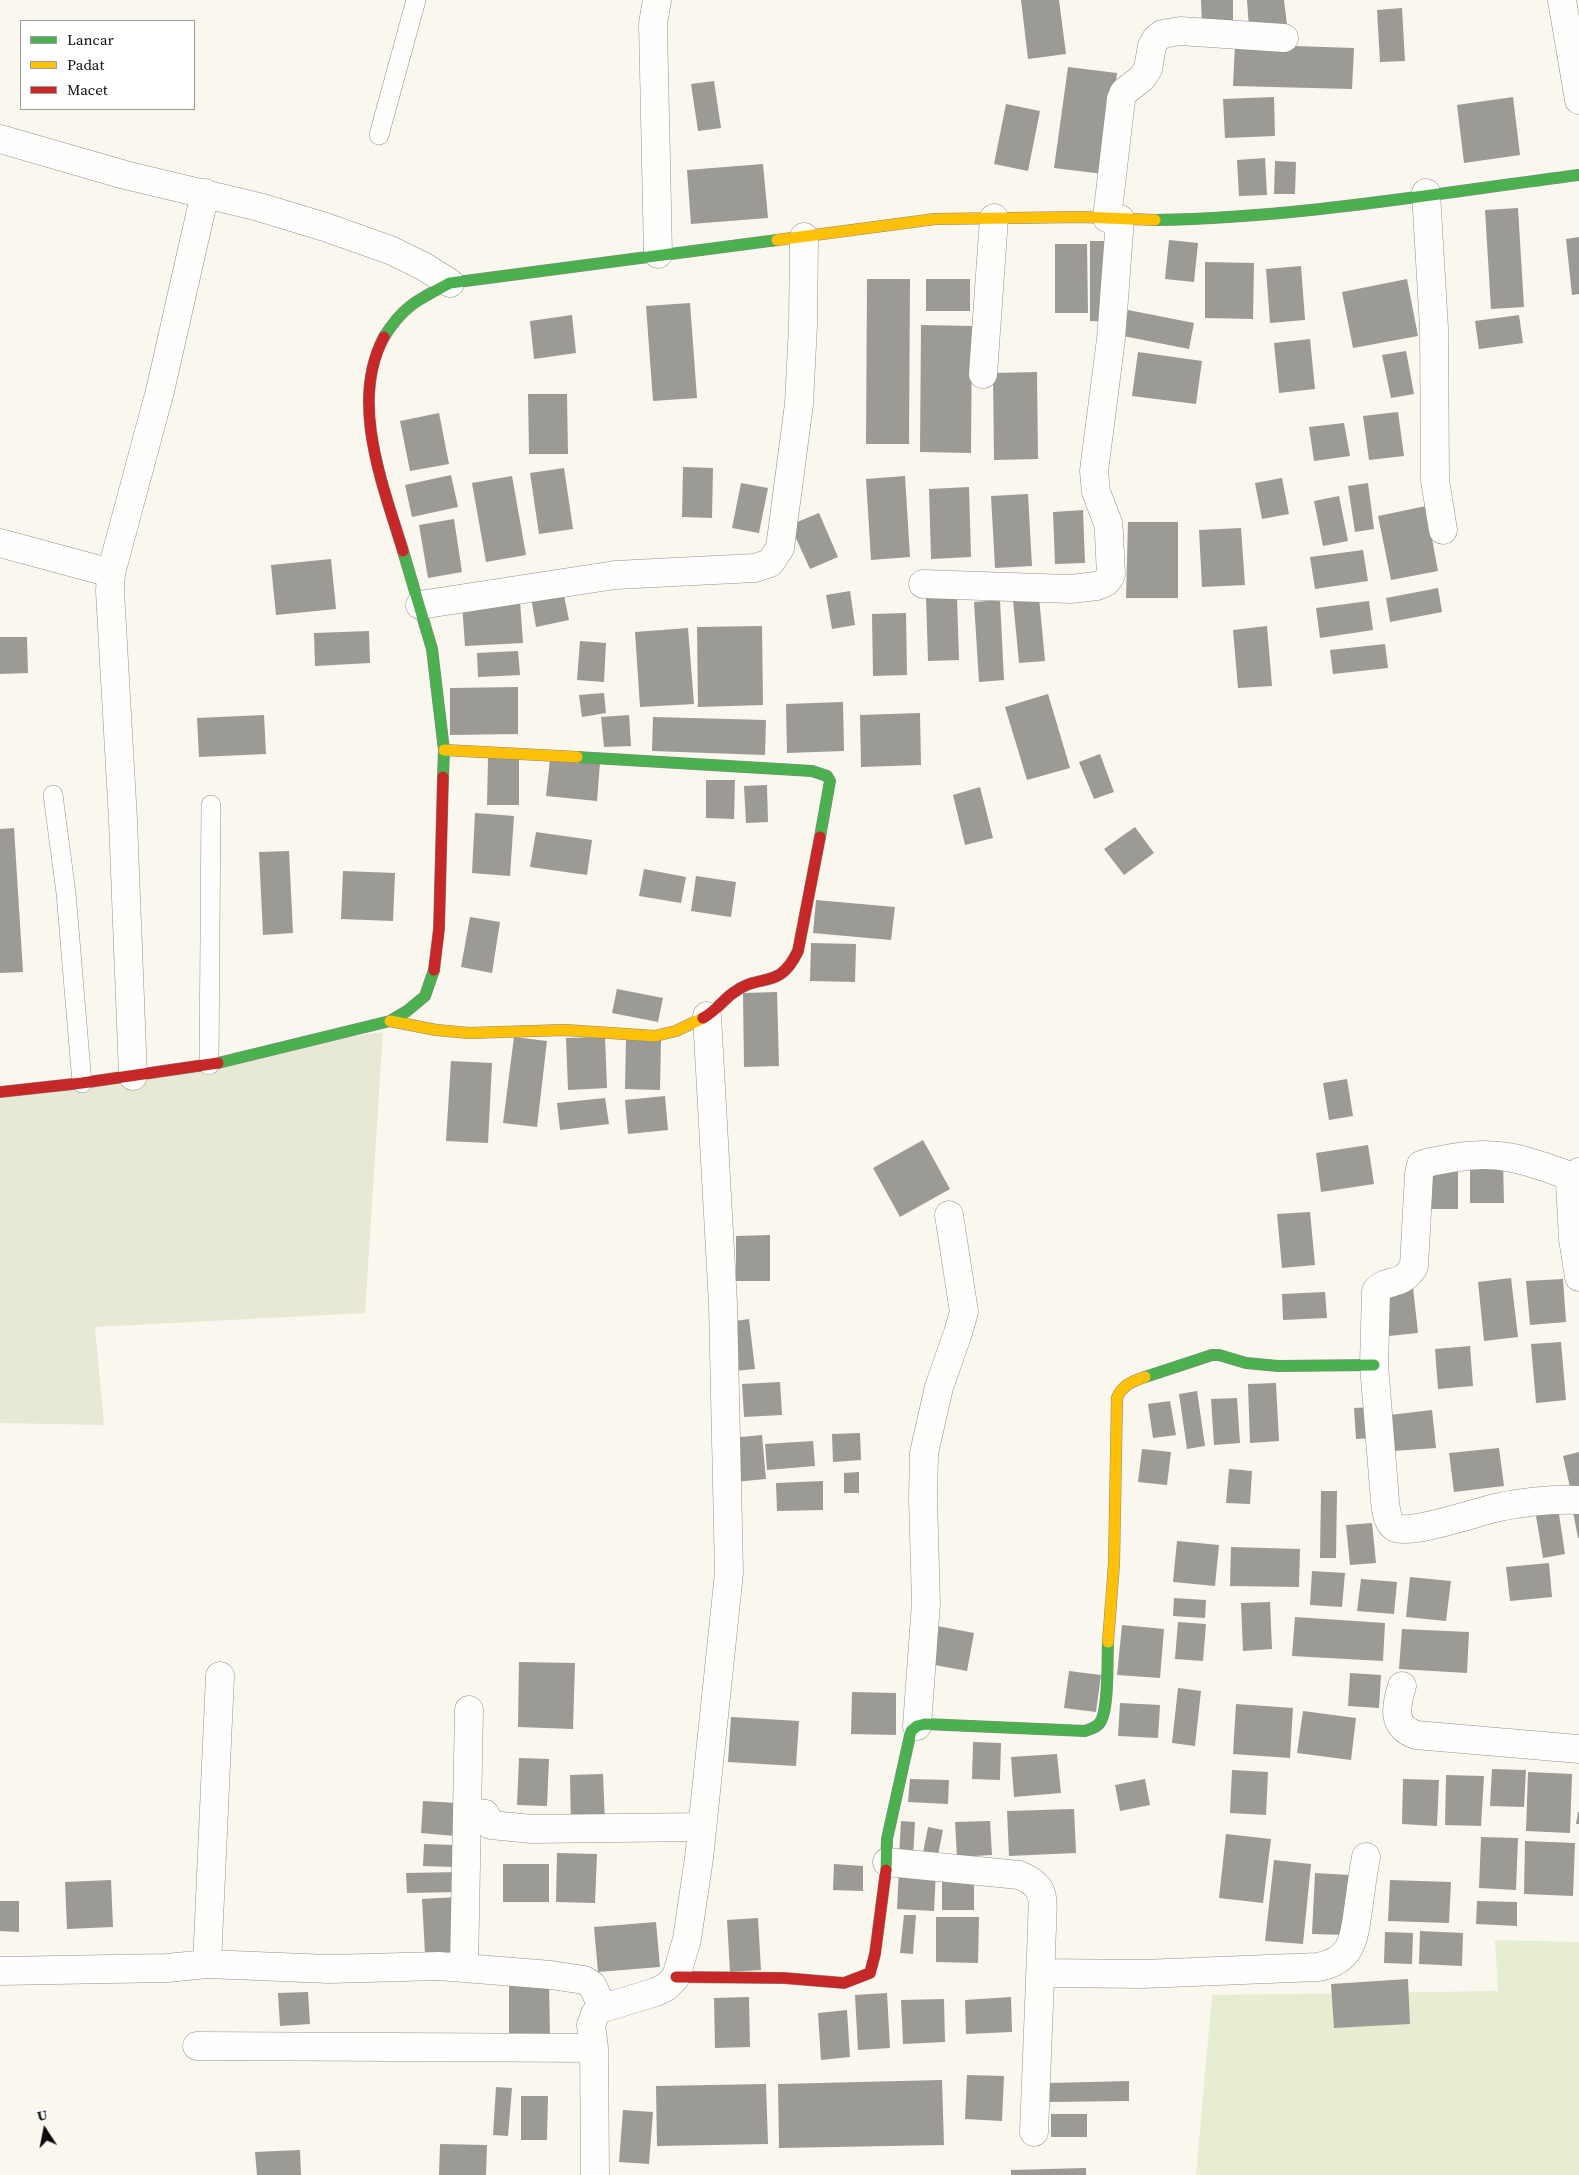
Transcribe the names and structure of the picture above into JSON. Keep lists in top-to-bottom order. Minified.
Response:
{"legend":["Lancar","Padat","Macet"],"north":"top"}
